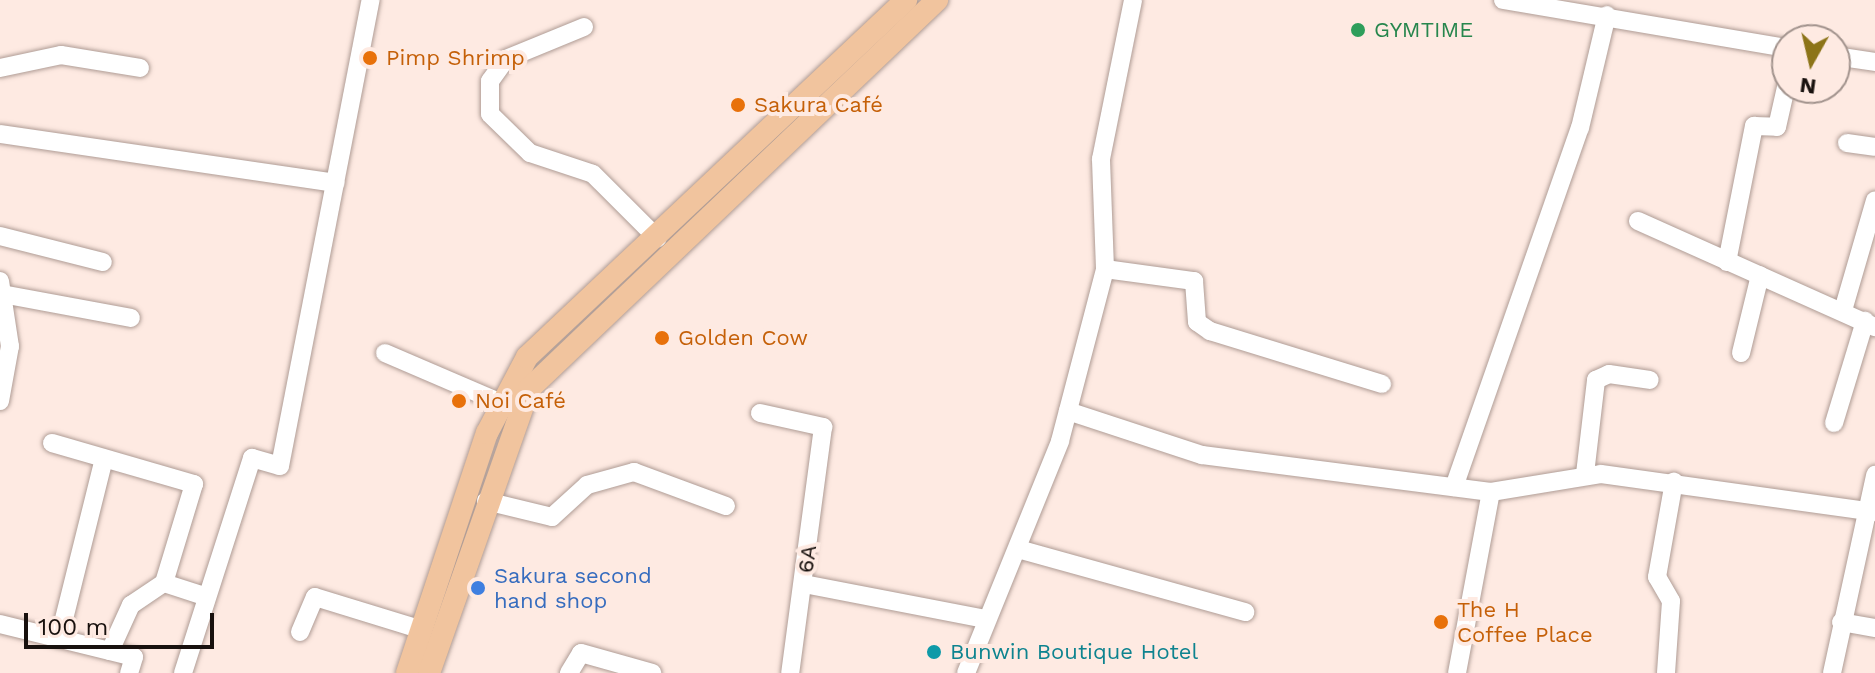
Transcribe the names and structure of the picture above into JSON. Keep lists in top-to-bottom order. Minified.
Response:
{"streets":{"street":["6A"]},"places":["GYMTIME","Pimp Shrimp","Sakura Café","Golden Cow","Noi Café","Sakura second hand shop","The H Coffee Place","Bunwin Boutique Hotel"],"scale_bar":"100 m","north":"bottom"}
